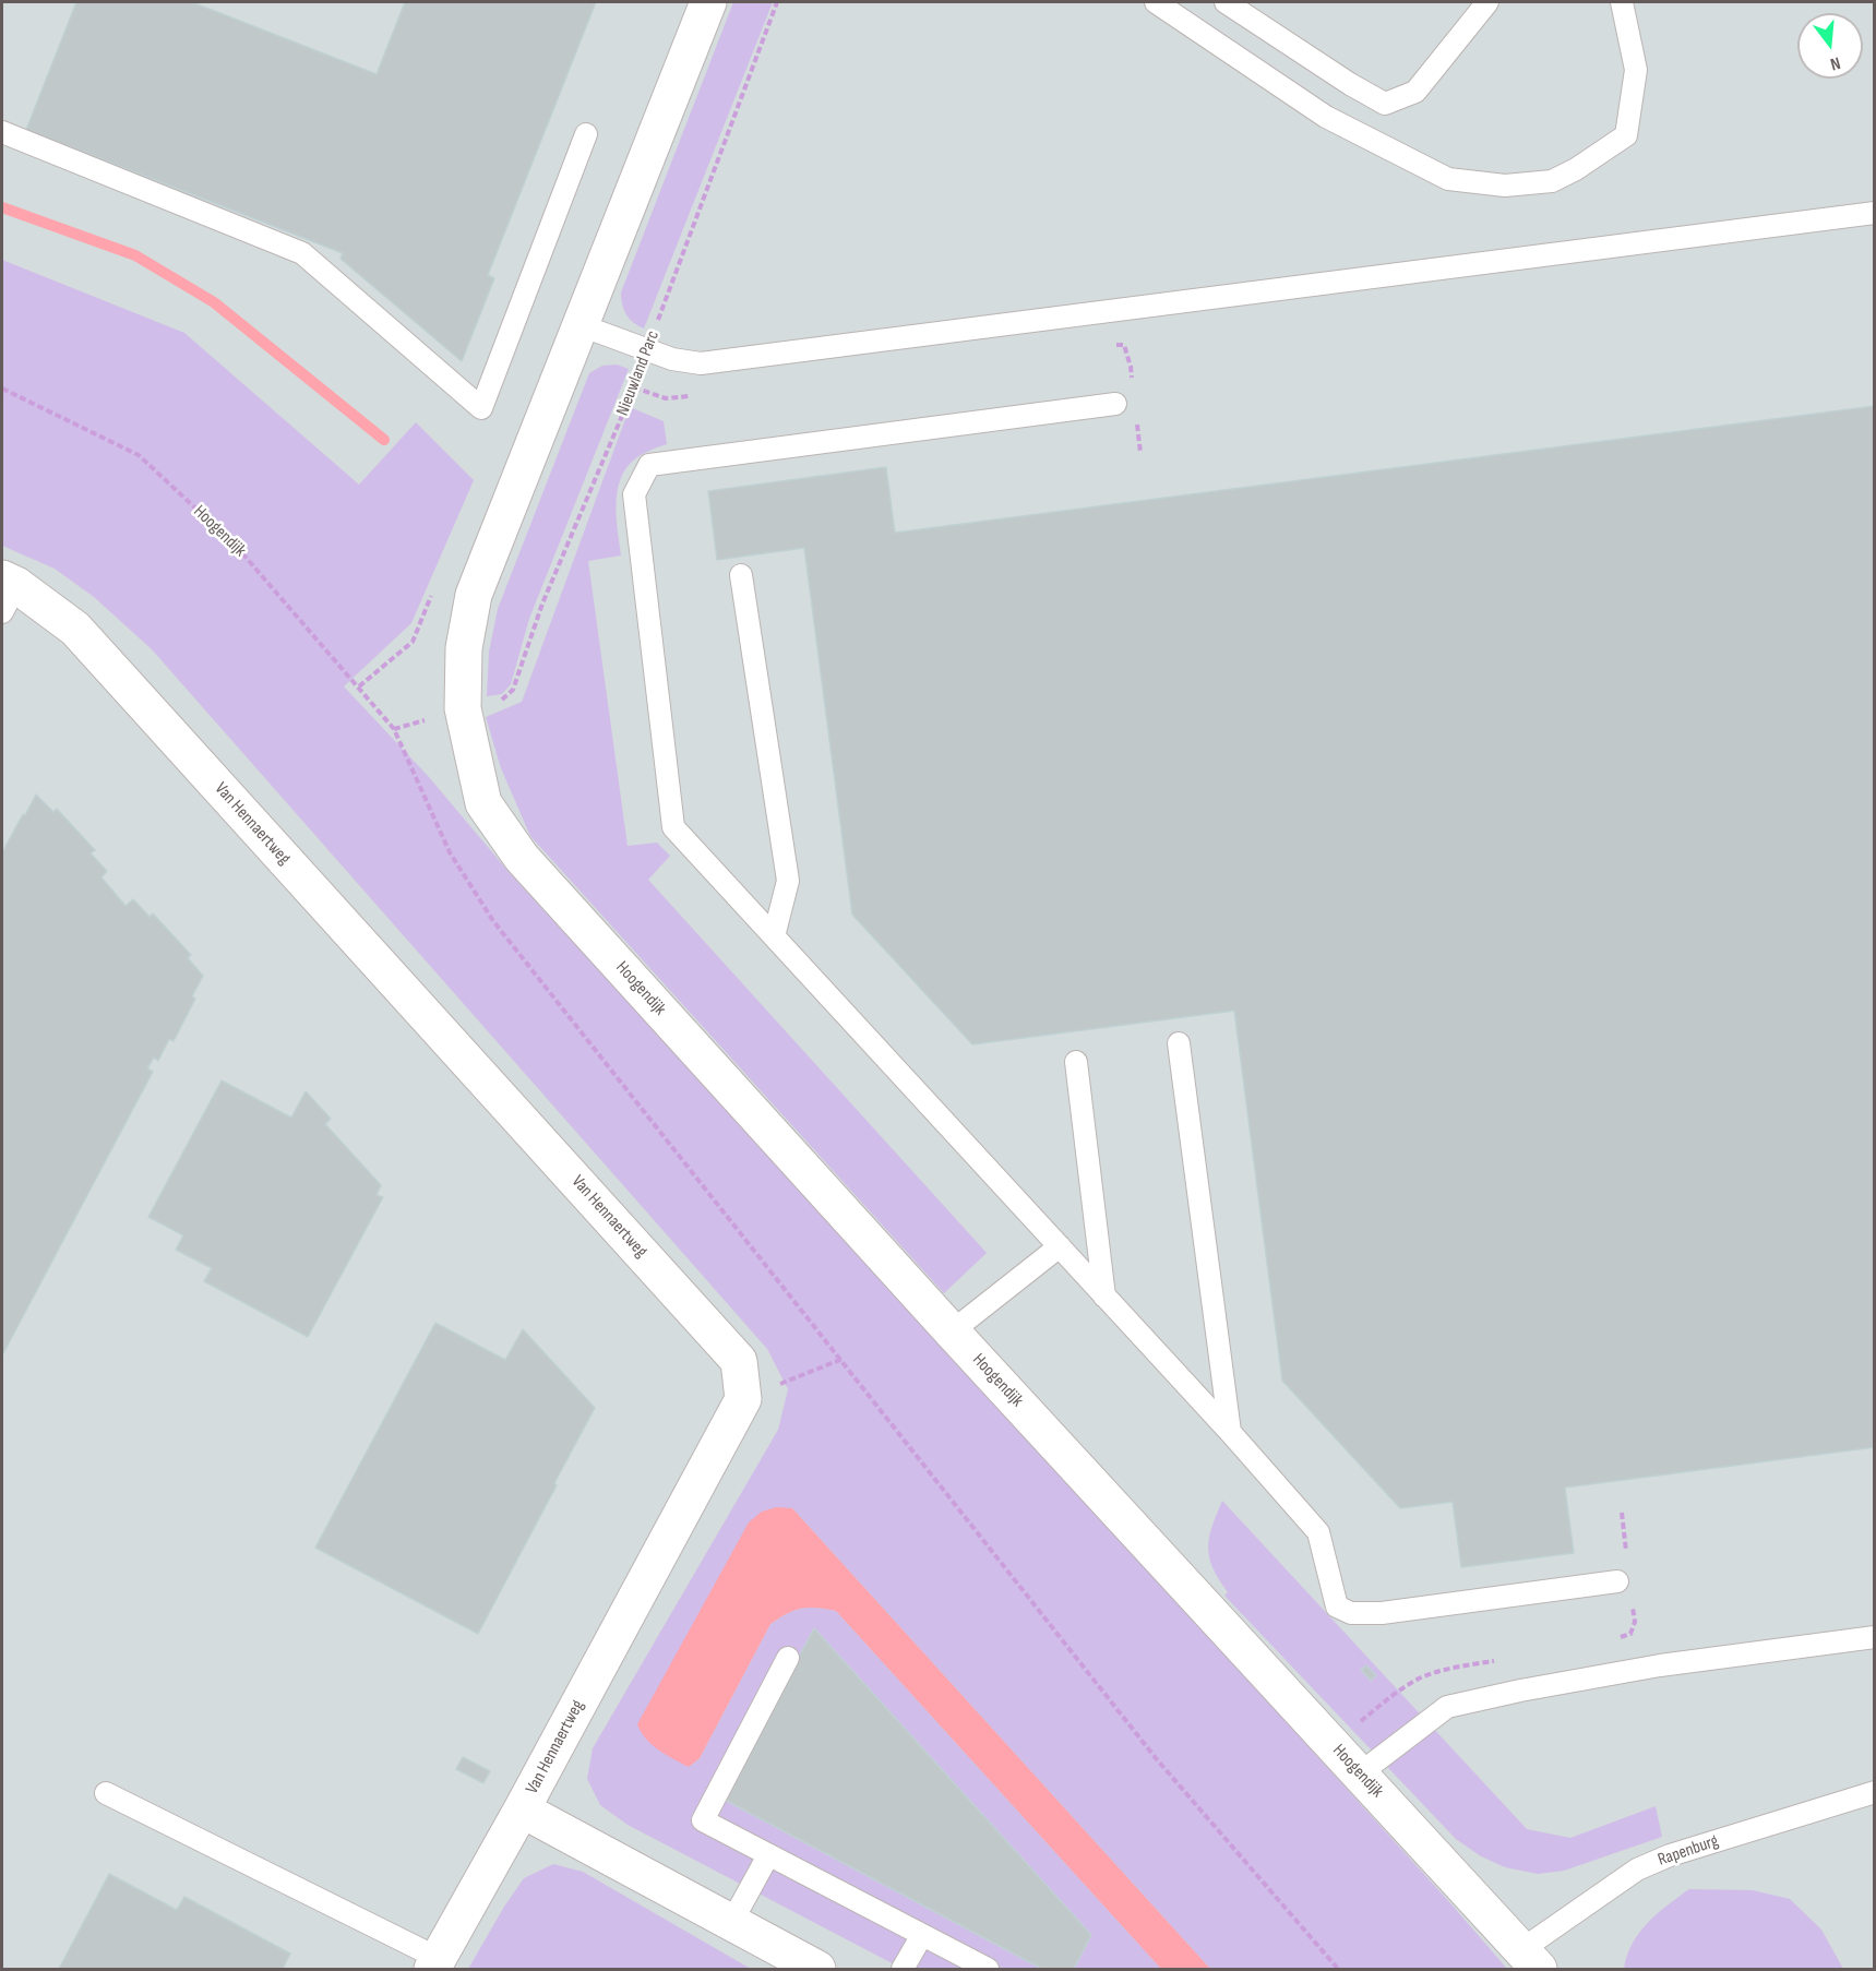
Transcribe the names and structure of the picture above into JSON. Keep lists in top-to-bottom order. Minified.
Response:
{"streets":{"street":["Hoogendijk","Van Hennaertweg"],"lane":["Rapenburg"],"path":["Nieuwland Parc"]},"crossings":[["Nieuwland Parc","Hoogendijk"],["Hoogendijk","Rapenburg"]],"north":"bottom"}
